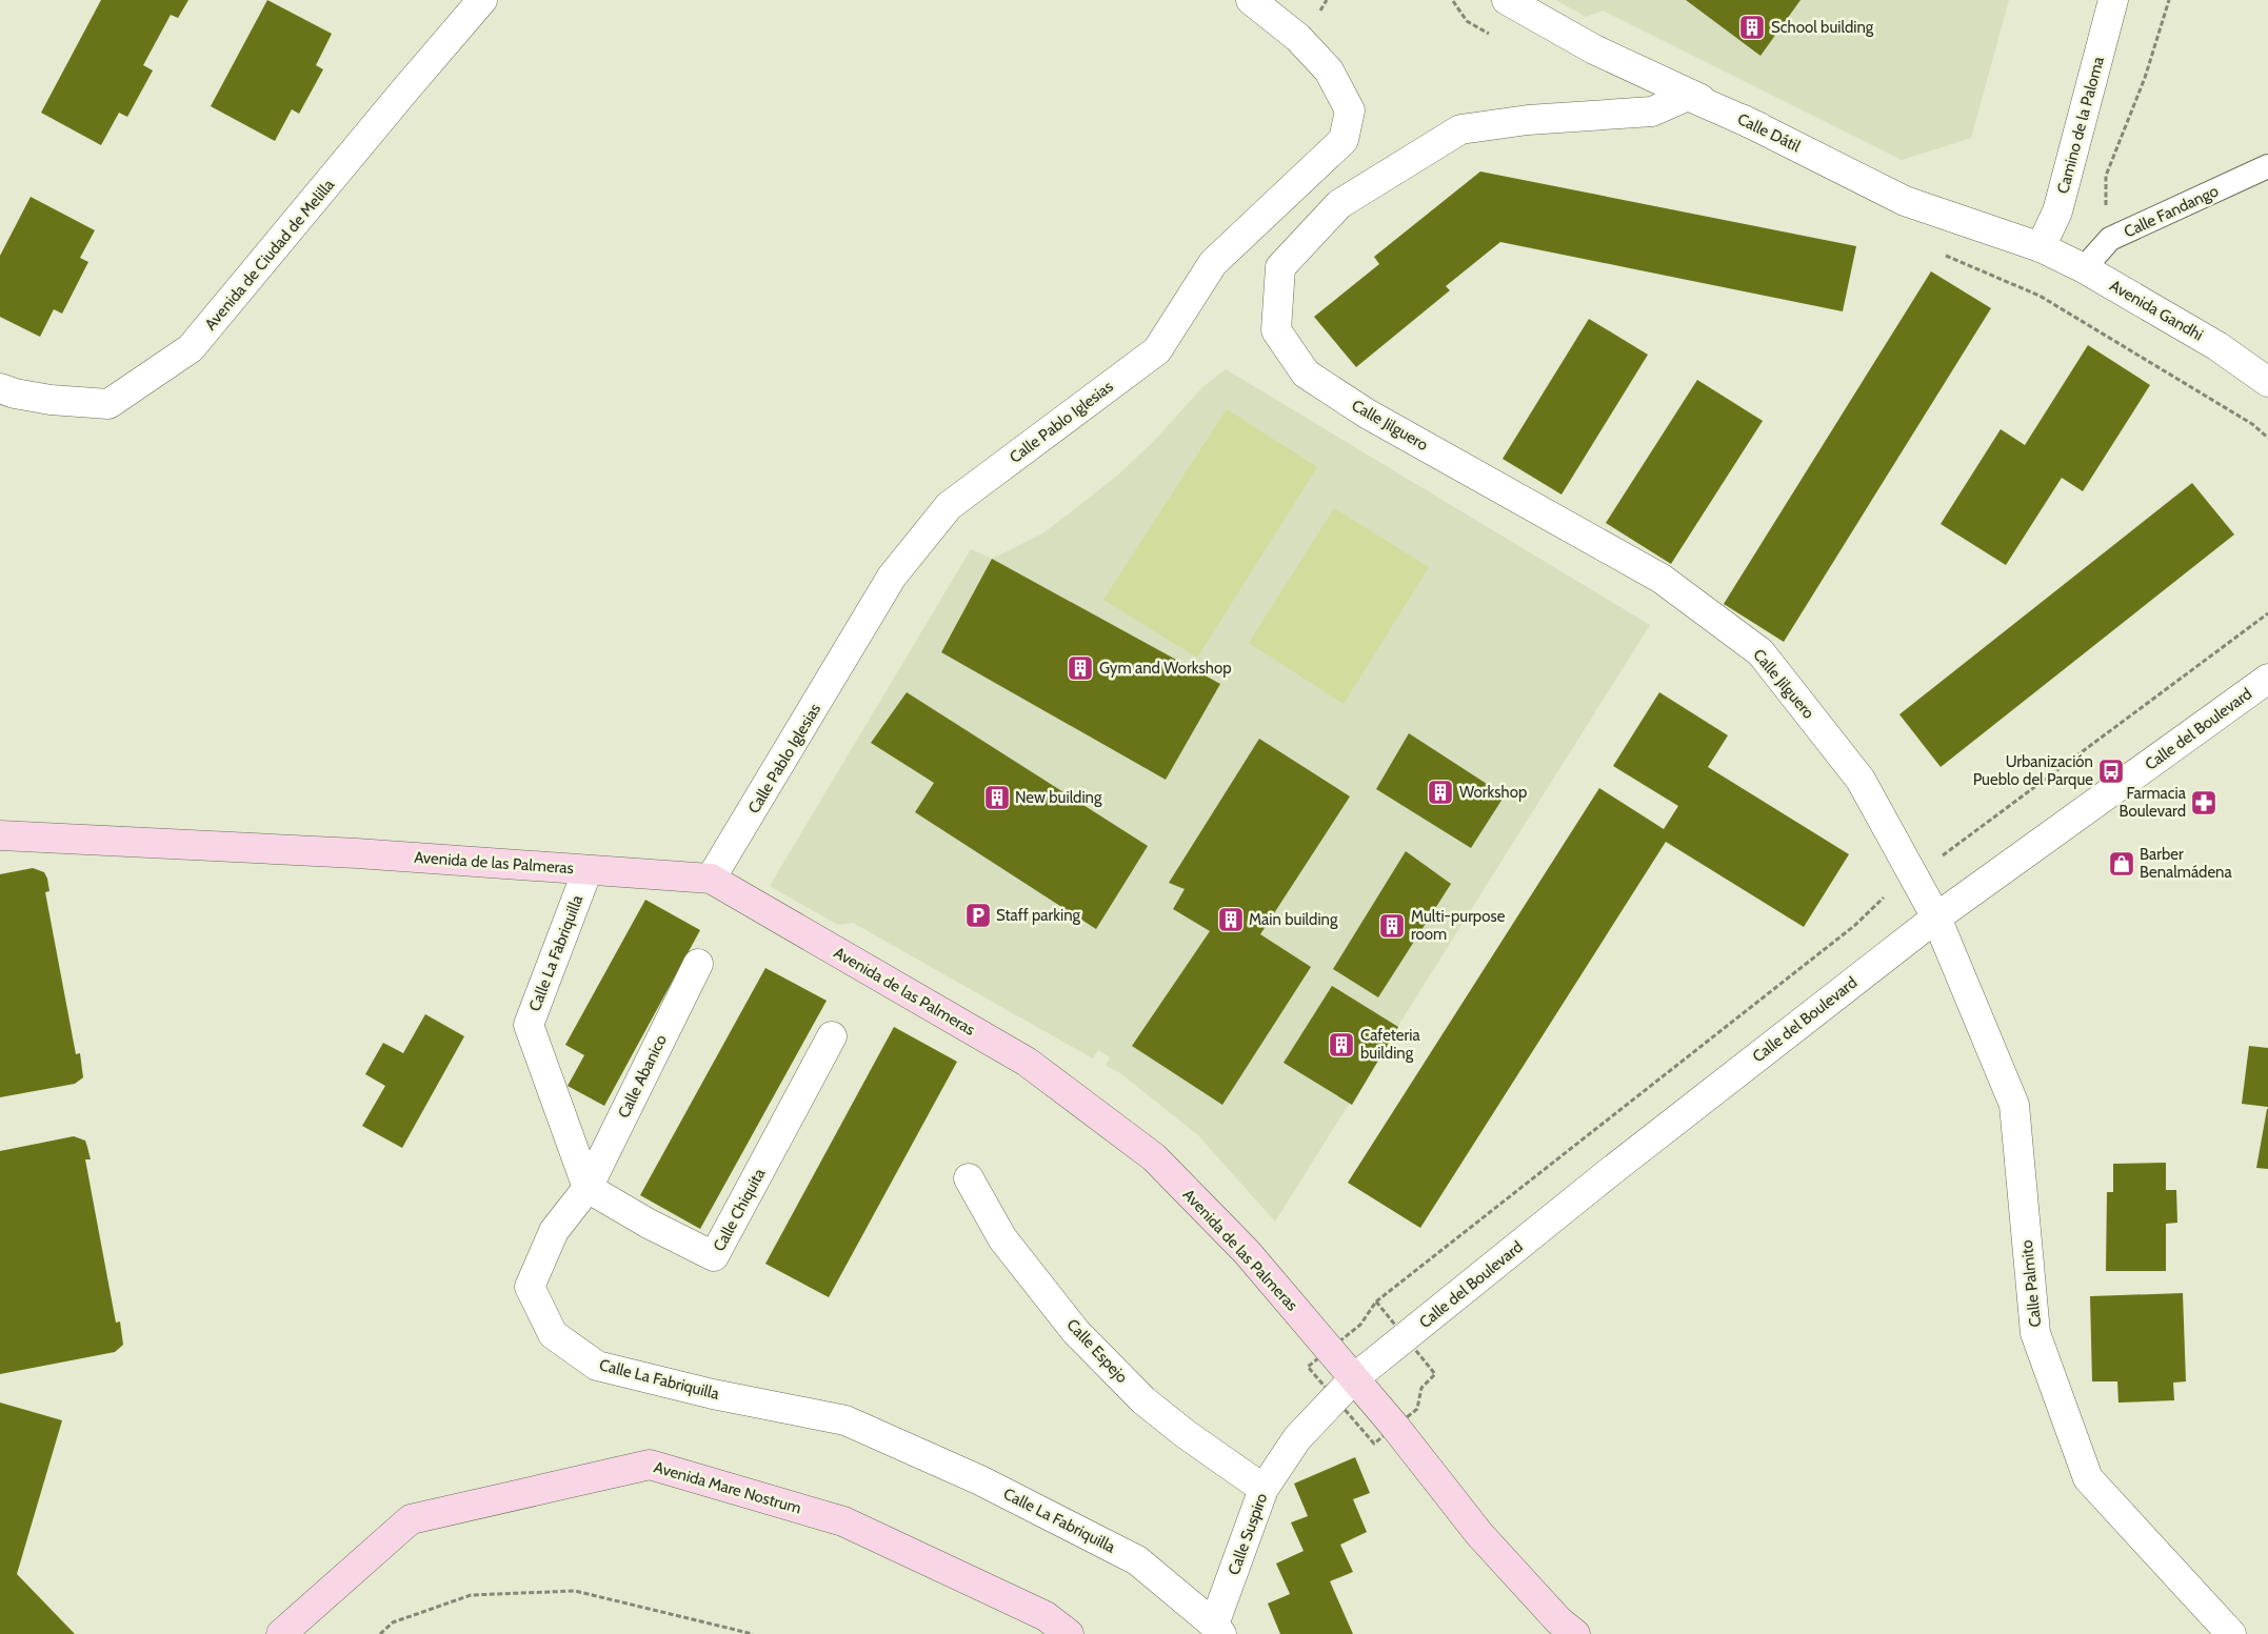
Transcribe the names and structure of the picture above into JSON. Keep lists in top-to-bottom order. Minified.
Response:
{"streets":{"street":["Camino de la Paloma","Calle Dátil","Avenida de Ciudad de Melilla","Avenida Gandhi","Calle Pablo Iglesias","Calle Jilguero","Calle del Boulevard","Avenida de las Palmeras","Calle La Fabriquilla","Calle Abanico","Calle Chiquita","Calle Palmito","Calle Espejo","Avenida Mare Nostrum","Calle Suspiro"],"lane":["Calle Fandango"]},"crossings":[["Camino de la Paloma","Calle Dátil"],["Camino de la Paloma","Avenida Gandhi"],["Calle Dátil","Avenida Gandhi"],["Calle Dátil","Calle Jilguero"],["Calle Fandango","Avenida Gandhi"],["Calle Pablo Iglesias","Avenida de las Palmeras"],["Calle Jilguero","Calle del Boulevard"],["Calle Jilguero","Calle Palmito"],["Calle del Boulevard","Avenida de las Palmeras"],["Calle del Boulevard","Calle Palmito"],["Calle del Boulevard","Calle Suspiro"],["Avenida de las Palmeras","Calle La Fabriquilla"],["Avenida de las Palmeras","Calle Suspiro"],["Calle La Fabriquilla","Calle Abanico"],["Calle La Fabriquilla","Calle Chiquita"],["Calle La Fabriquilla","Calle Suspiro"],["Calle Abanico","Calle Chiquita"],["Calle Espejo","Calle Suspiro"]],"places":{"building":["School building","Gym and Workshop","Workshop","New building","Main building","Multi-purpose room","Cafeteria building"],"bus stop":["Urbanización Pueblo del Parque"],"pharmacy":["Farmacia Boulevard"],"shop":["Barber Benalmádena"],"parking":["Staff parking"]}}
